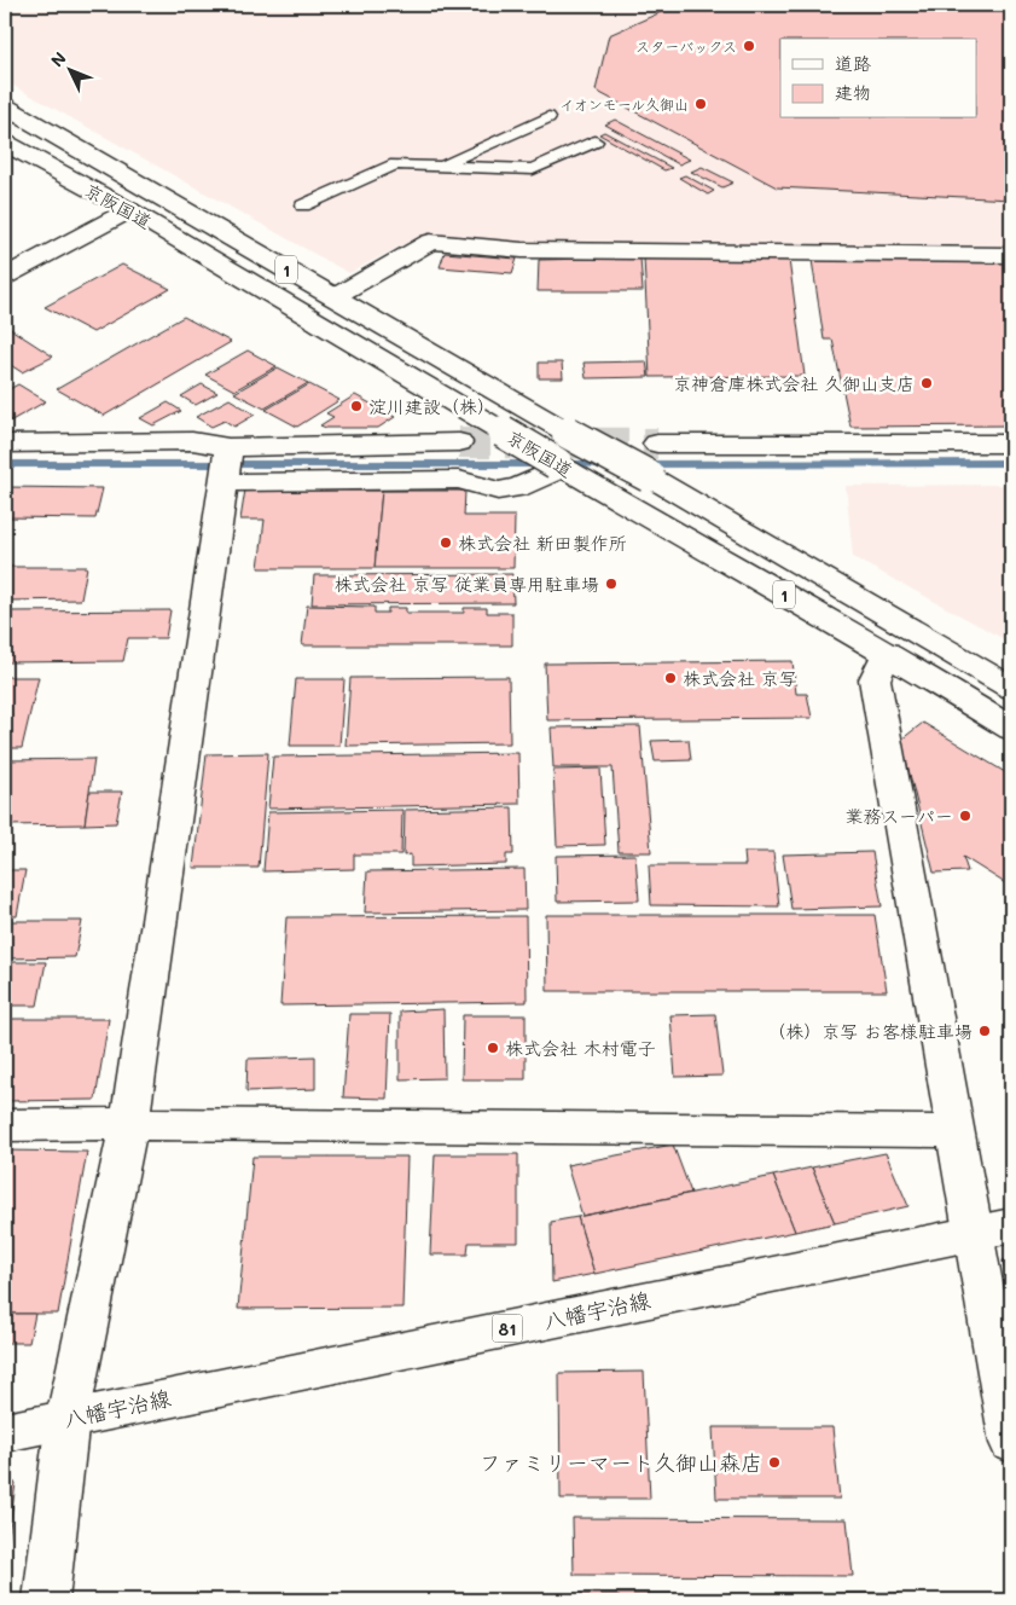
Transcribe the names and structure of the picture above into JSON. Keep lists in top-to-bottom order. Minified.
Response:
{"streets":{"main road":["京阪国道","1","八幡宇治線","81"]},"places":["スターバックス","イオンモール久御山","京神倉庫株式会社 久御山支店","淀川建設（株）","株式会社 新田製作所","株式会社 京写 従業員専用駐車場","株式会社 京写","業務スーパー","（株）京写 お客様駐車場","株式会社 木村電子","ファミリーマート久御山森店"],"legend":["道路","建物"],"north":"top left"}
